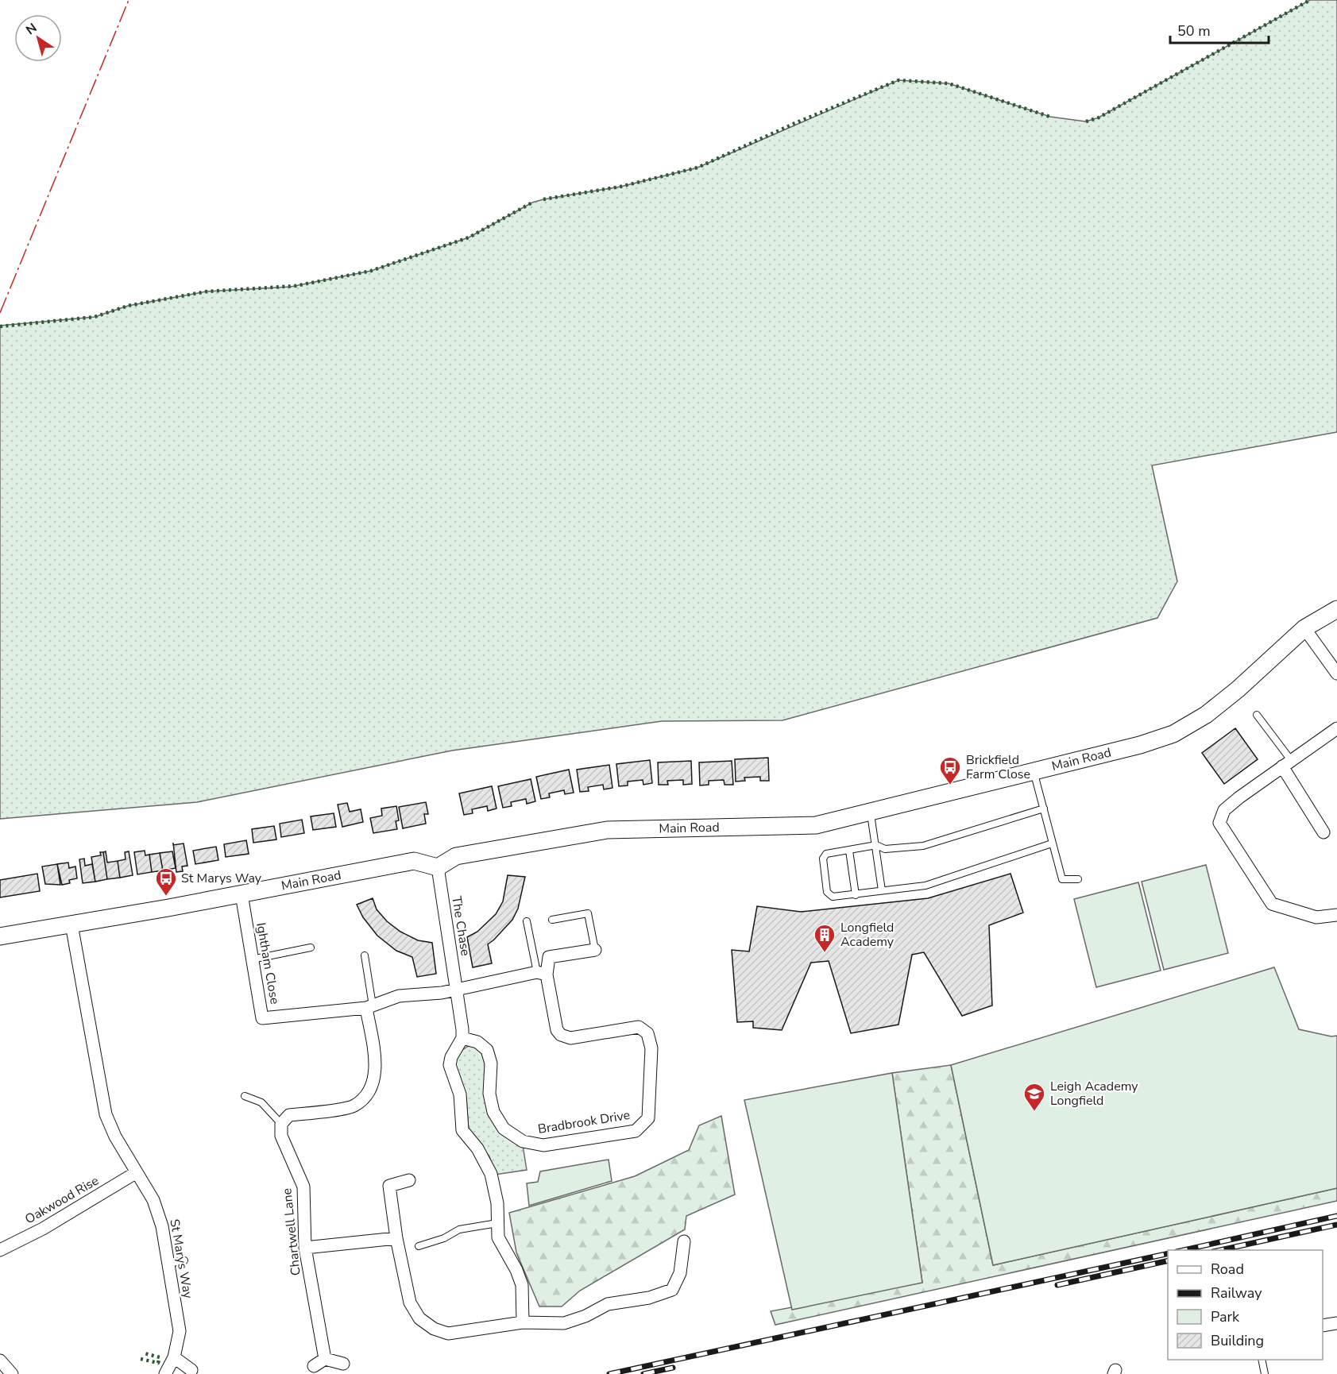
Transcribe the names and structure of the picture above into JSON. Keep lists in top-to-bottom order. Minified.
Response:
{"streets":{"main road":["Main Road"],"street":["The Chase","Ightham Close","Bradbrook Drive","Oakwood Rise","Chartwell Lane","St Marys Way"]},"crossings":[["Main Road","The Chase"],["Main Road","Ightham Close"],["Main Road","St Marys Way"],["The Chase","Bradbrook Drive"],["Oakwood Rise","St Marys Way"]],"places":{"bus stop":["Brickfield Farm Close","St Marys Way"],"building":["Longfield Academy"],"school or university":["Leigh Academy Longfield"]},"legend":["Road","Railway","Park","Building"],"scale_bar":"50 m","north":"top left"}
